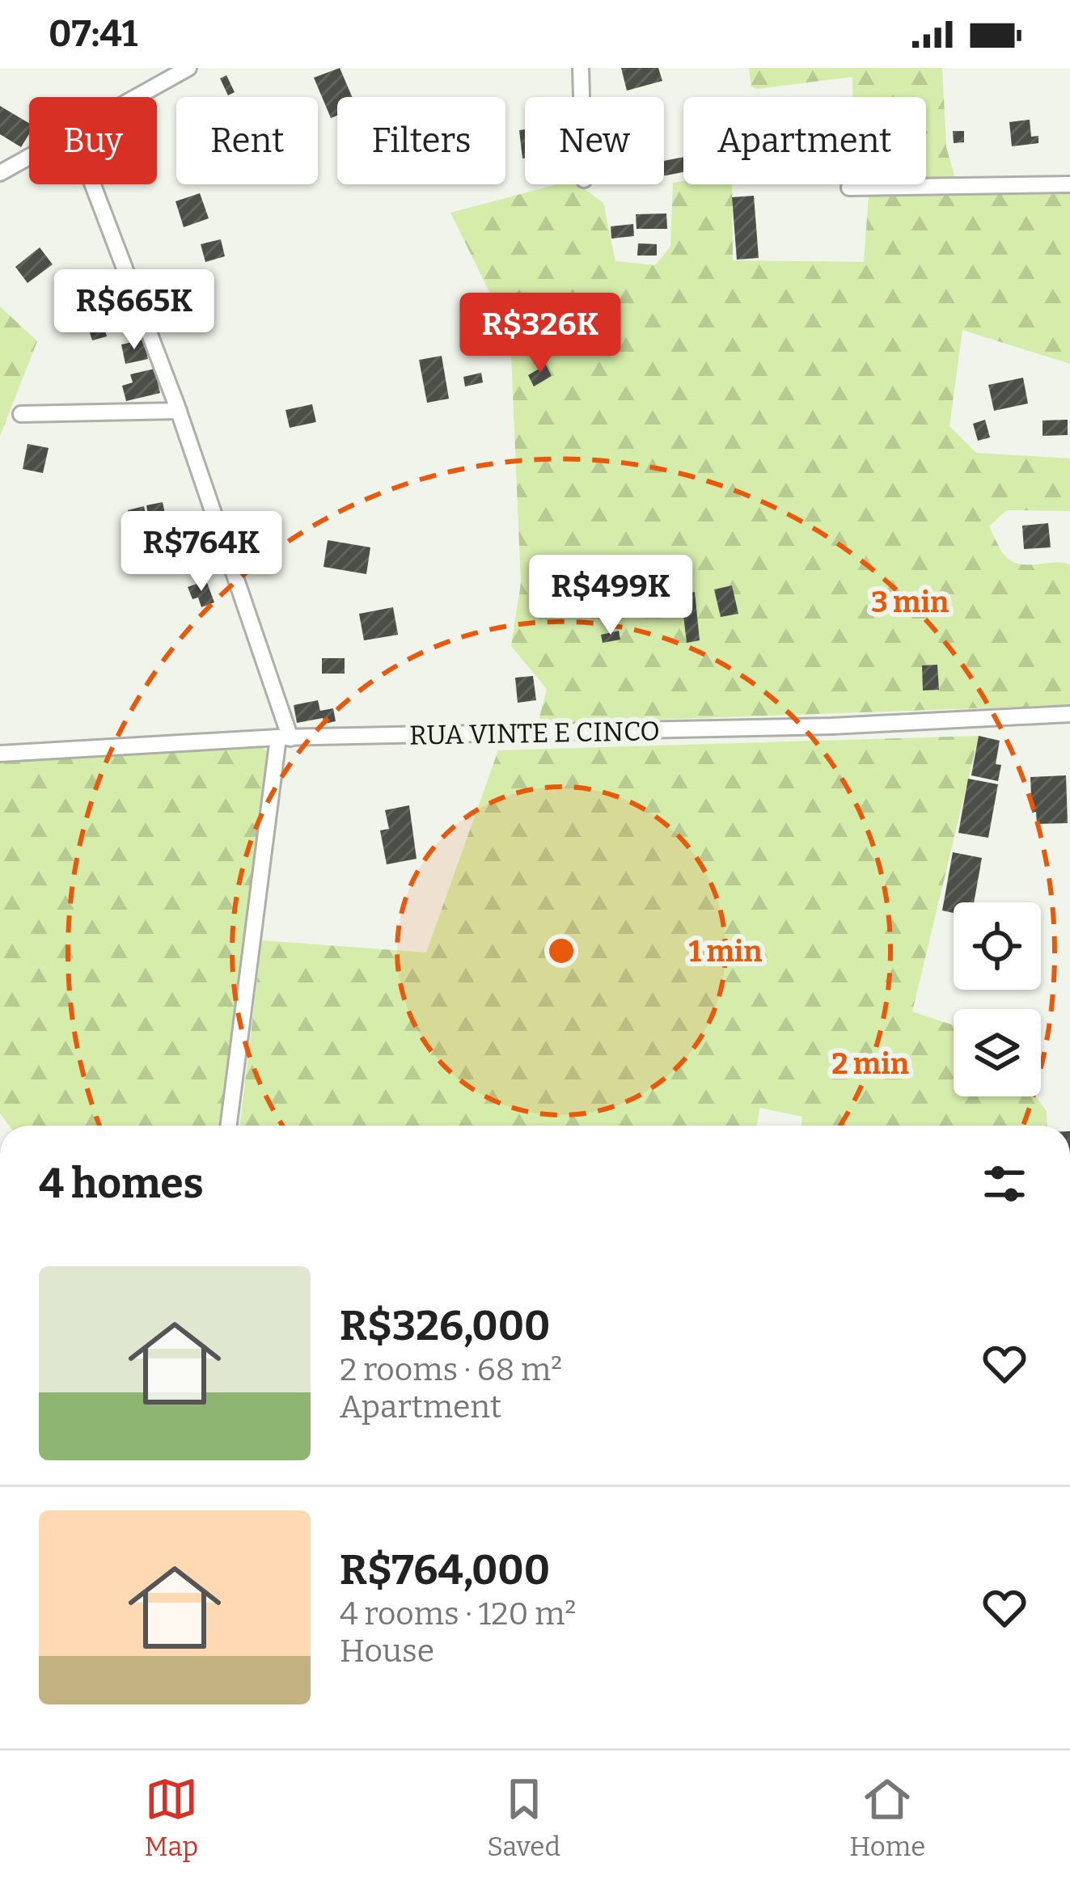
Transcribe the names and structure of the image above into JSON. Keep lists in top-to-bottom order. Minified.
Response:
{"streets":{"street":["RUA VINTE E CINCO"]},"page":{"status":"07:41","chip":["Buy","Rent","Filters","New","Apartment"],"price":["R$665K","R$326K","R$764K","R$499K"],"heading":"4 homes","list":[{"name":"R$326,000","note":"2 rooms · 68 m² · Apartment"},{"name":"R$764,000","note":"4 rooms · 120 m² · House"}],"tabs":["Map","Saved","Home"]},"rings":["3 min","1 min","2 min"]}
